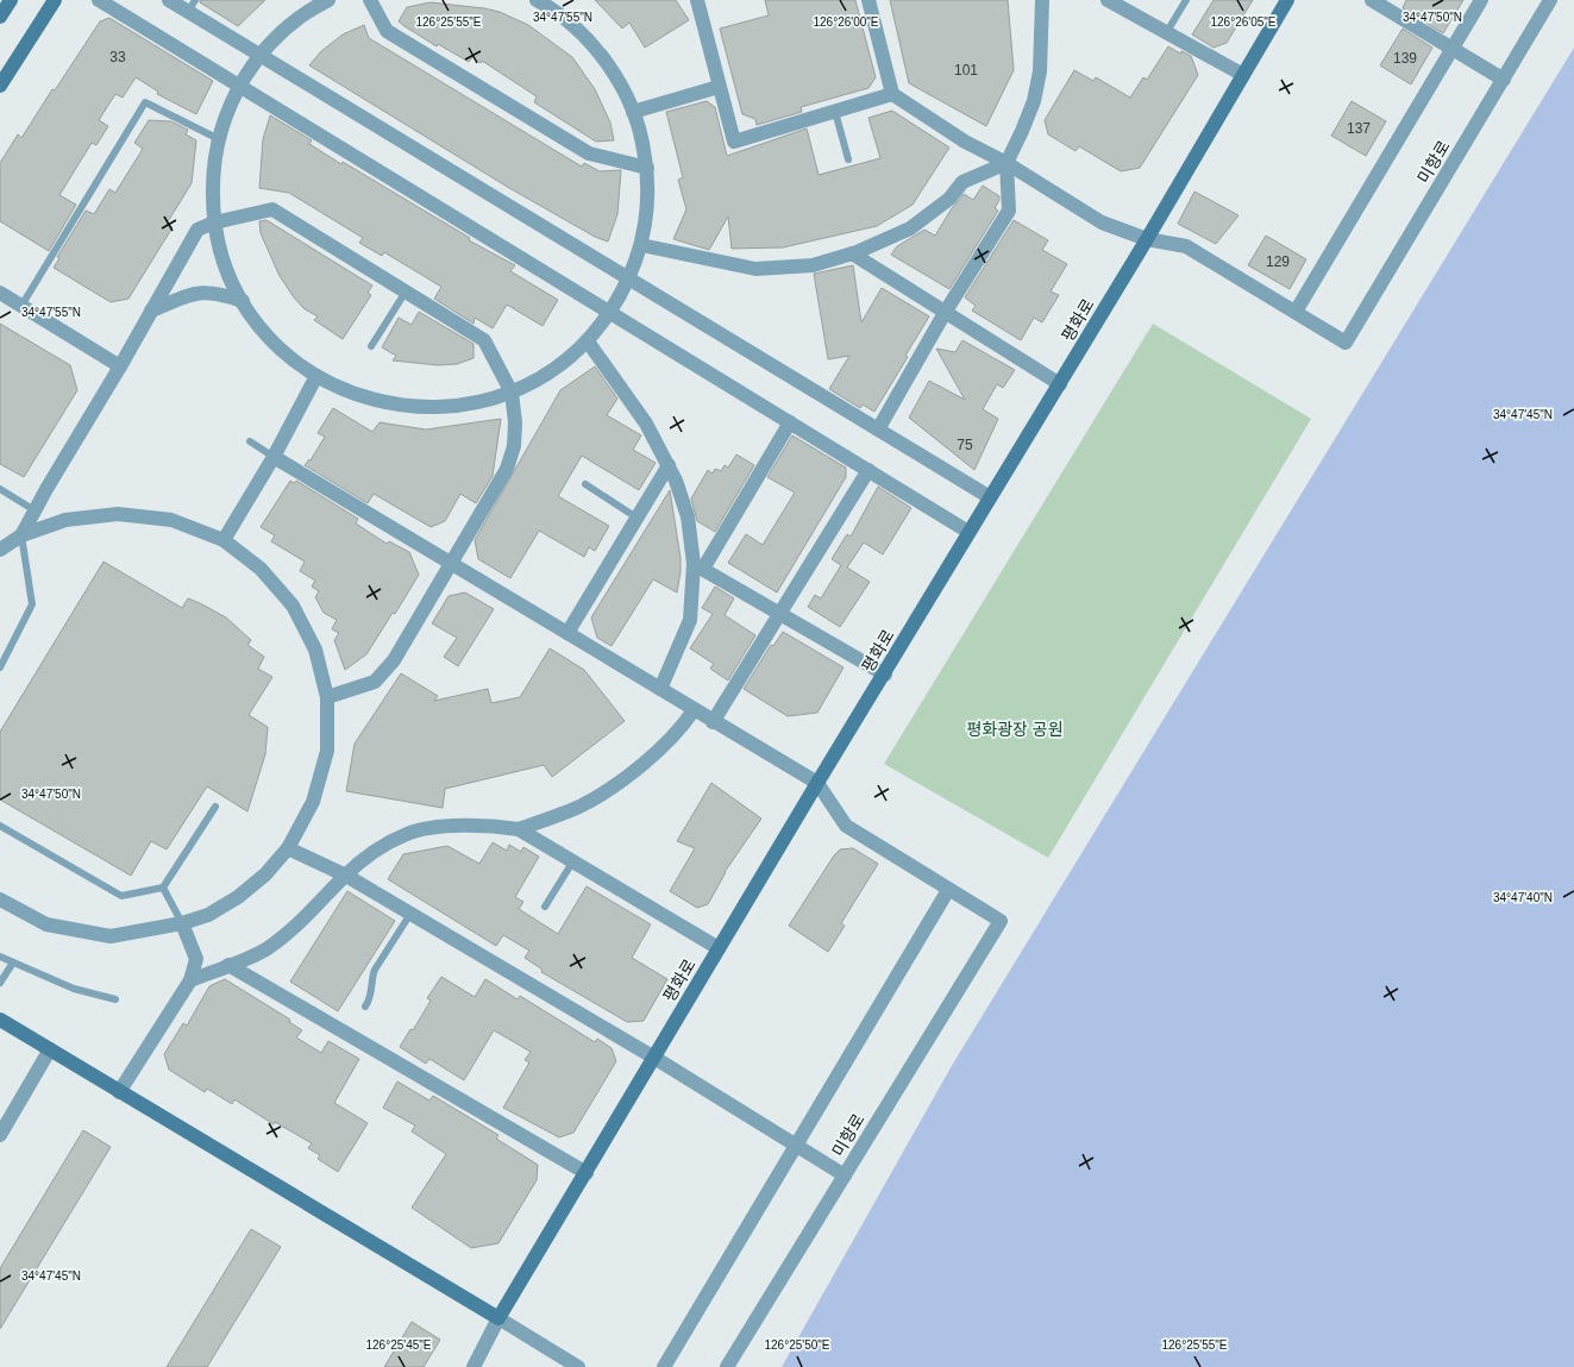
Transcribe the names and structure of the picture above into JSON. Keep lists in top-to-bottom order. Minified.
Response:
{"streets":{"street":["미항로","평화로"]},"parks":["평화광장 공원"],"house_numbers":["33","139","101","137","129","75"],"coordinates":["34°47'55\"N","34°47'50\"N","126°25'55\"E","126°26'00\"E","126°26'05\"E","34°47'45\"N","34°47'40\"N","126°25'45\"E","126°25'50\"E"]}
